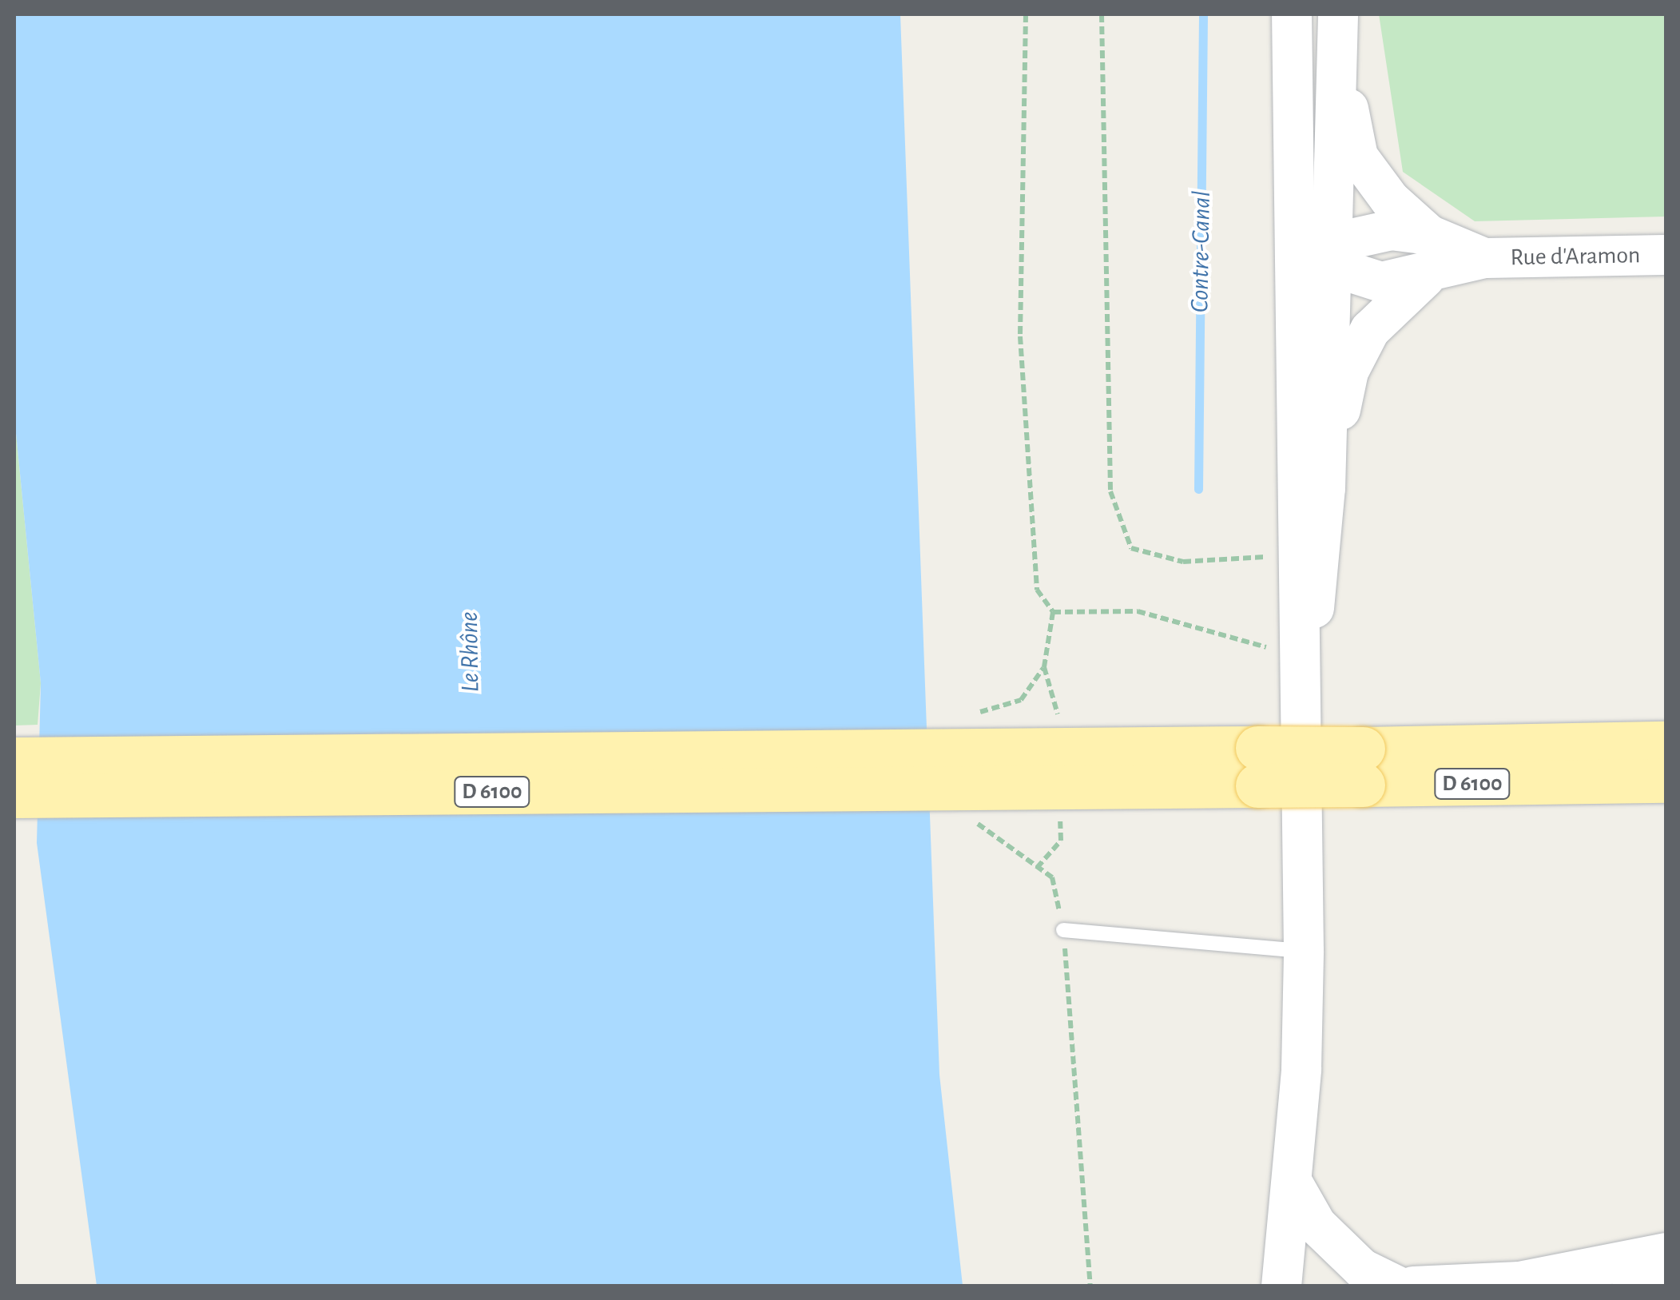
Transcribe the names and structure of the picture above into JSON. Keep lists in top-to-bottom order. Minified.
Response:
{"streets":{"main road":["Rue d'Aramon","D 6100"]},"water":["Contre-Canal","Le Rhône"]}
